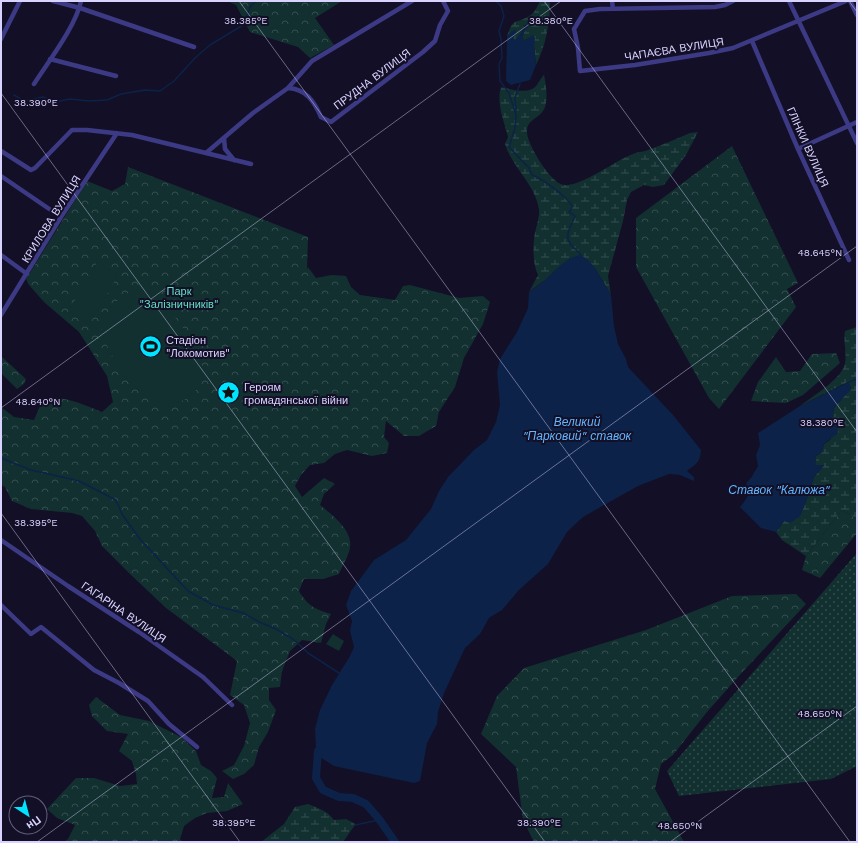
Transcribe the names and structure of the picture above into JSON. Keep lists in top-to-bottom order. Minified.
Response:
{"streets":{"street":["ЧАПАЄВА ВУЛИЦЯ","ПРУДНА ВУЛИЦЯ","ГЛІНКИ ВУЛИЦЯ","КРИЛОВА ВУЛИЦЯ","ГАГАРІНА ВУЛИЦЯ"]},"crossings":[["ЧАПАЄВА ВУЛИЦЯ","ГЛІНКИ ВУЛИЦЯ"]],"water":["Великий \"Парковий\" ставок","Ставок \"Калюжа\""],"parks":["Парк \"Залізничників\""],"places":{"sports":["Стадіон \"Локомотив\""],"place":["Героям громадянської війни"]},"north":"bottom right","coordinates":["38.385°E","38.380°E","38.390°E","48.645°N","48.640°N","38.395°E","48.650°N"]}
